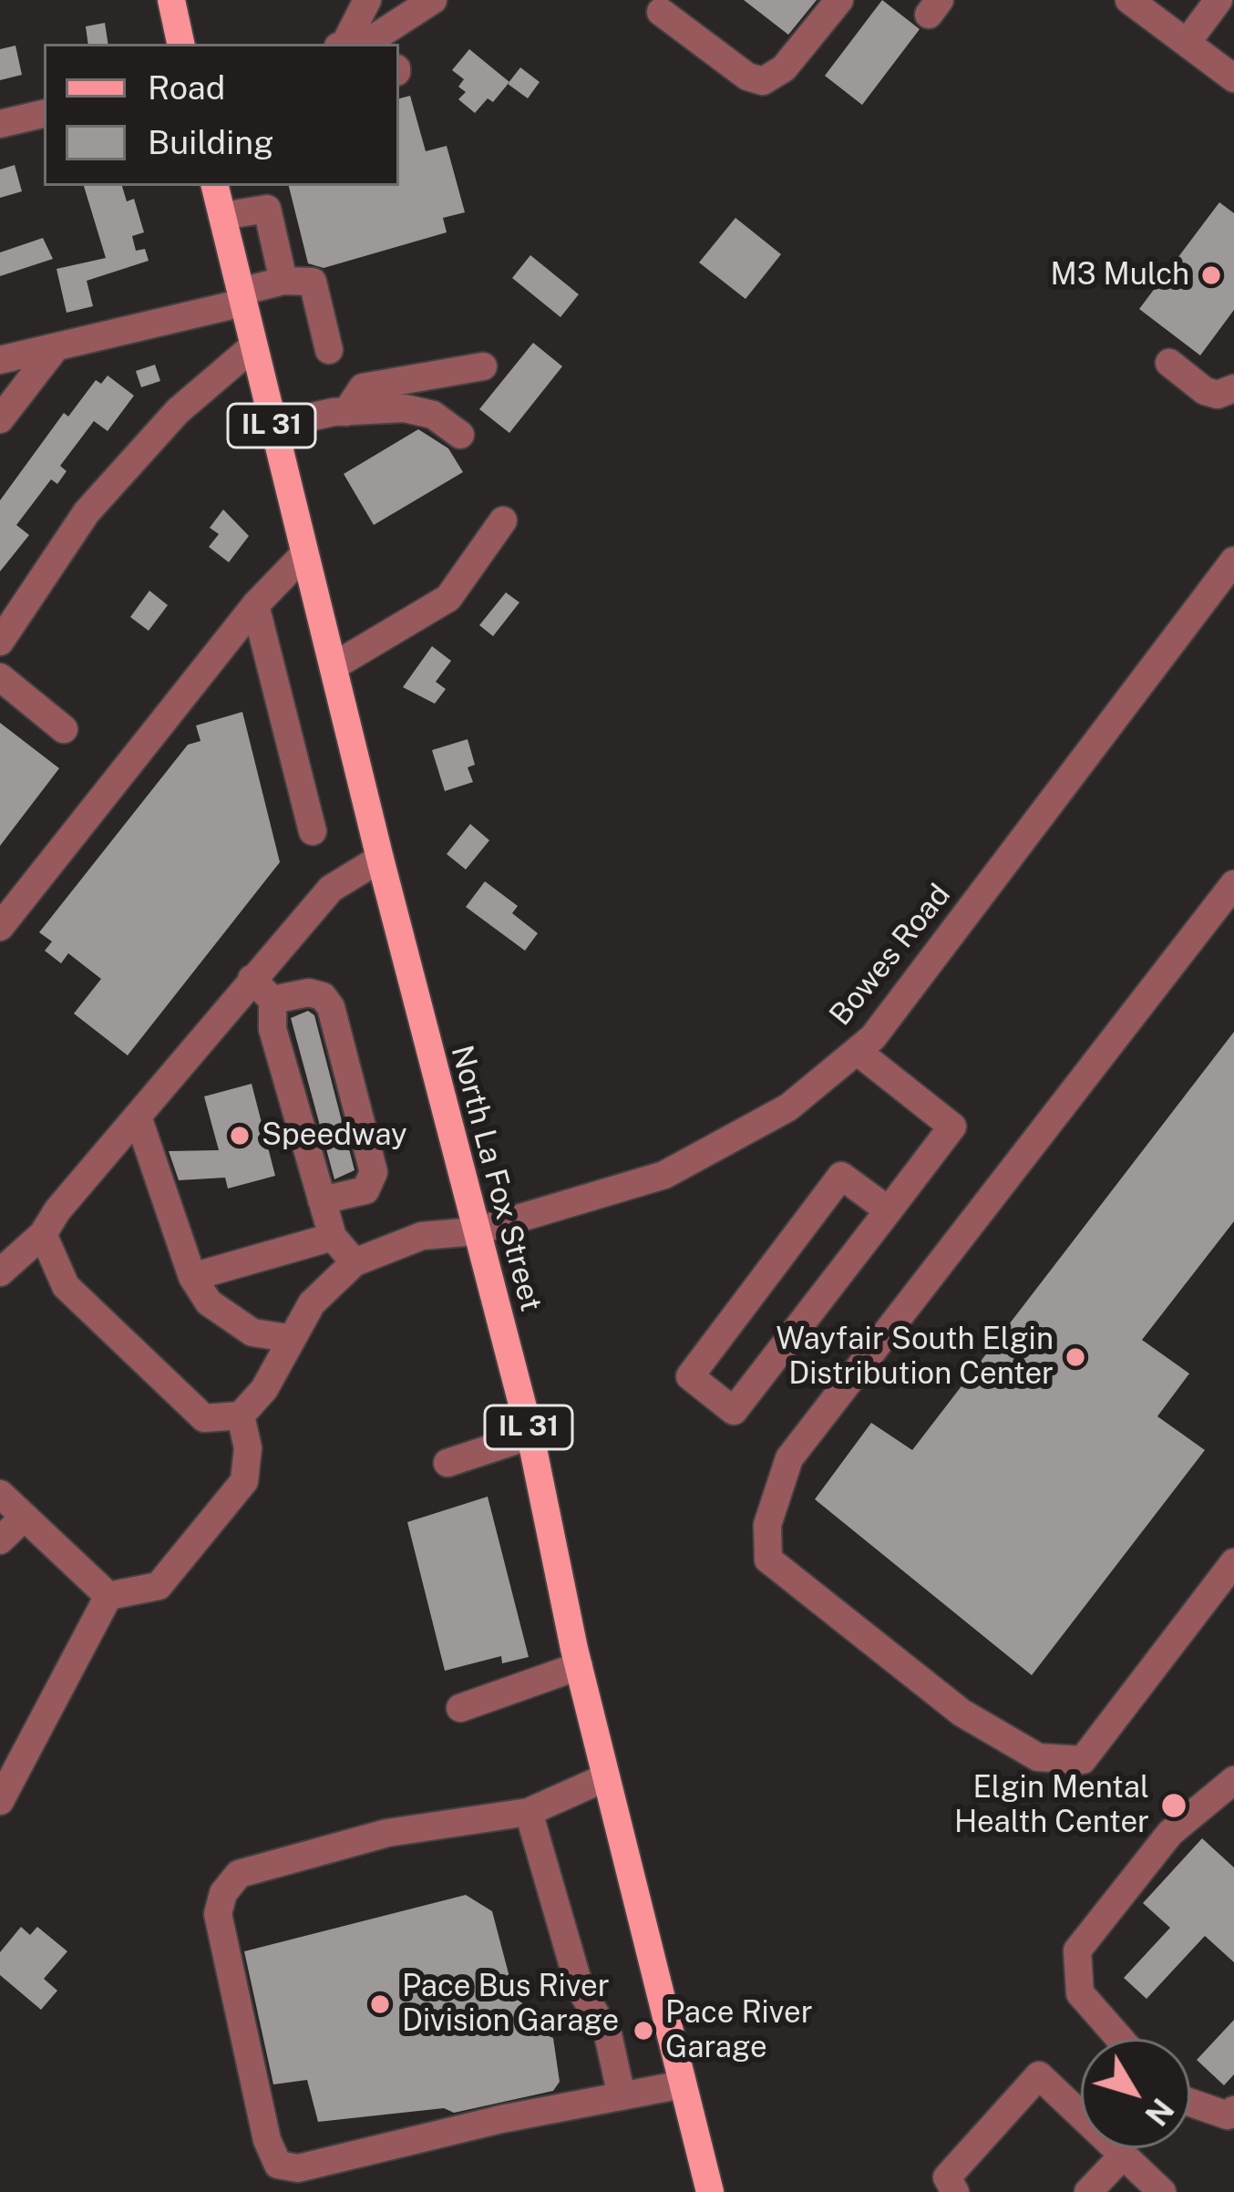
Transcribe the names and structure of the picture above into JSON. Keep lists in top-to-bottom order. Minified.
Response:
{"streets":{"main road":["IL 31","North La Fox Street"],"street":["Bowes Road"]},"crossings":[["Bowes Road","North La Fox Street"]],"places":["M3 Mulch","Speedway","Wayfair South Elgin Distribution Center","Elgin Mental Health Center","Pace Bus River Division Garage","Pace River Garage"],"legend":["Road","Building"],"north":"bottom right"}
